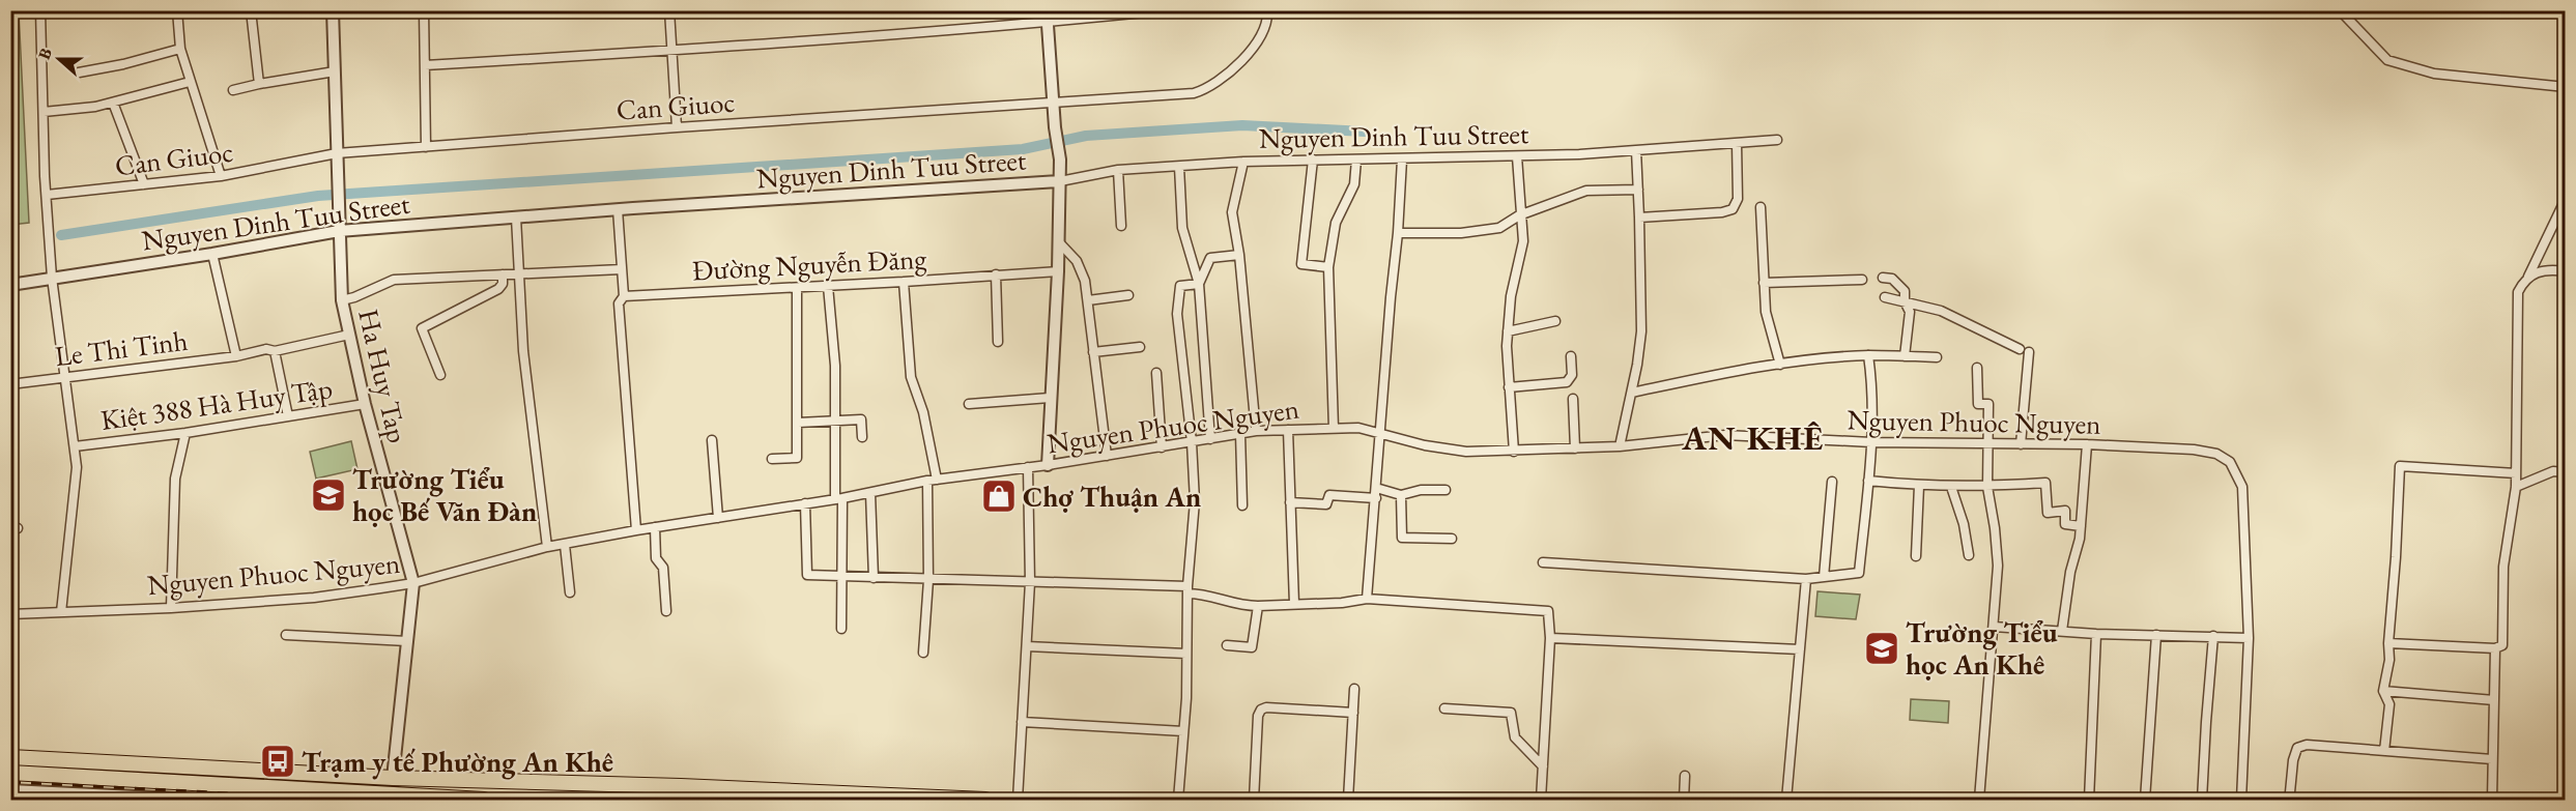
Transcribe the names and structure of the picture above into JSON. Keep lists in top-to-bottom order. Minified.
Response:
{"streets":{"street":["Can Giuoc","Nguyen Dinh Tuu Street","Đường Nguyễn Đăng","Le Thi Tinh","Ha Huy Tap","Kiệt 388 Hà Huy Tập","Nguyen Phuoc Nguyen"]},"crossings":[["Can Giuoc","Ha Huy Tap"],["Nguyen Dinh Tuu Street","Ha Huy Tap"],["Le Thi Tinh","Ha Huy Tap"],["Ha Huy Tap","Kiệt 388 Hà Huy Tập"],["Ha Huy Tap","Nguyen Phuoc Nguyen"]],"districts":["AN KHÊ"],"places":{"school or university":["Trường Tiểu học Bế Văn Đàn","Trường Tiểu học An Khê"],"shop":["Chợ Thuận An"],"bus stop":["Trạm y tế Phường An Khê"]},"north":"left"}
